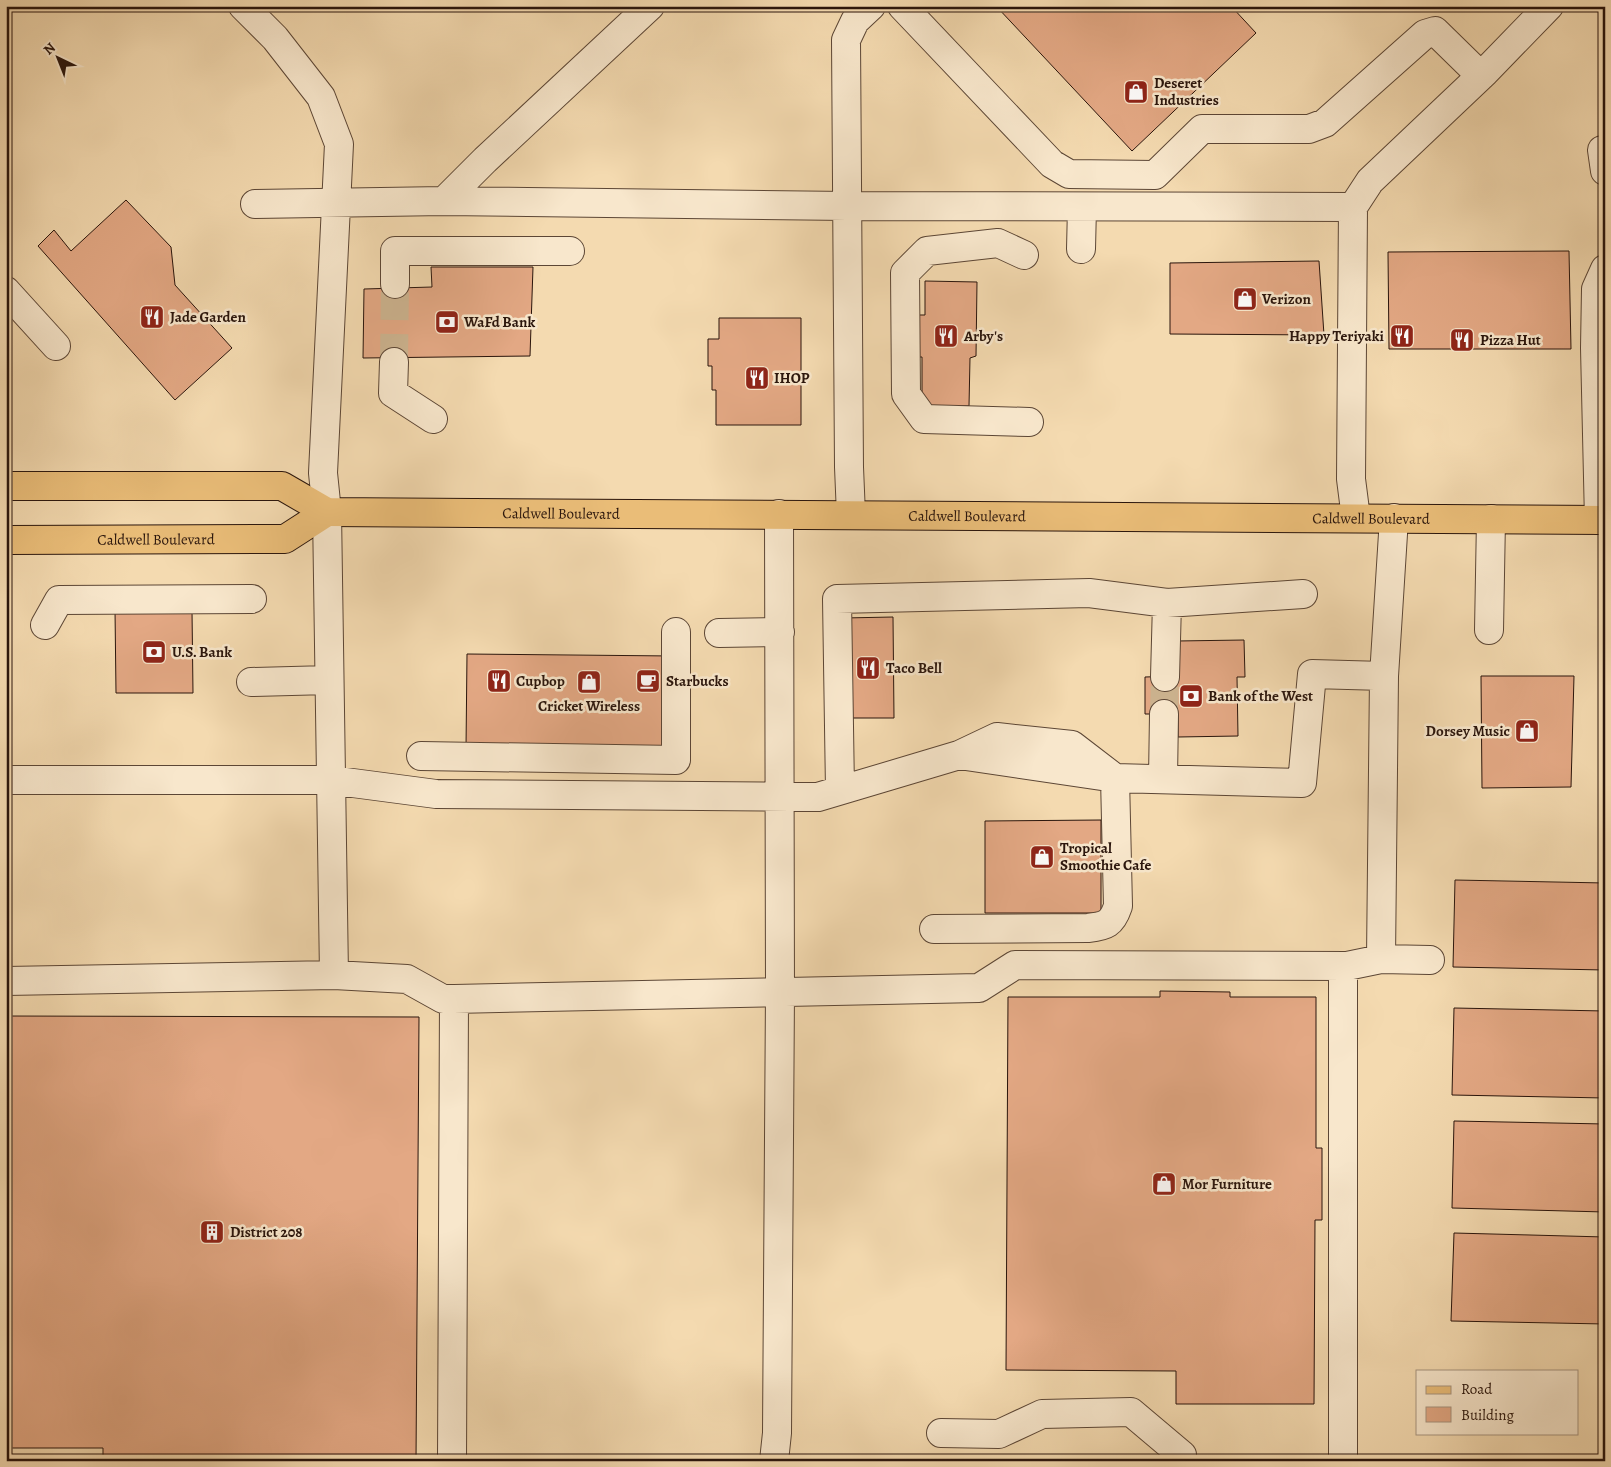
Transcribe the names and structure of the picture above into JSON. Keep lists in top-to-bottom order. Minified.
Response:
{"streets":{"main road":["Caldwell Boulevard"]},"places":{"shop":["Deseret Industries","Verizon","Cricket Wireless","Dorsey Music","Tropical Smoothie Cafe","Mor Furniture"],"restaurant":["Jade Garden","Arby's","Happy Teriyaki","Pizza Hut","IHOP","Taco Bell","Cupbop"],"bank":["WaFd Bank","U.S. Bank","Bank of the West"],"cafe":["Starbucks"],"building":["District 208"]},"legend":["Road","Building"],"north":"top left"}
